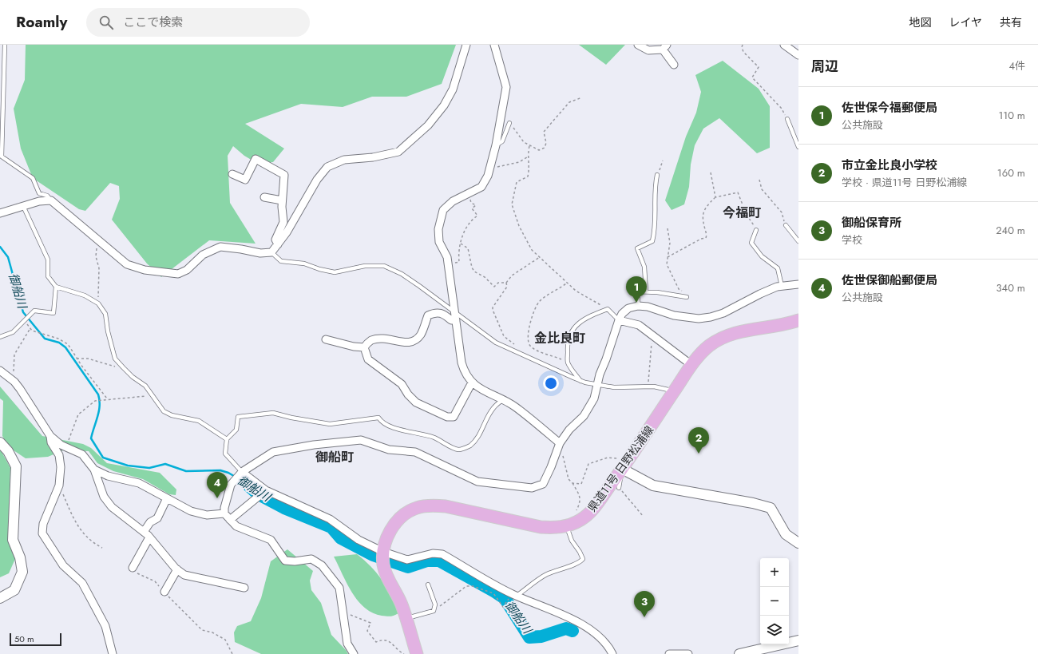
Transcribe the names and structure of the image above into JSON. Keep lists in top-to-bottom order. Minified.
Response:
{"streets":{"main road":["県道11号 日野松浦線"]},"districts":["今福町","金比良町","御船町"],"water":["御船川"],"scale_bar":"50 m","page":{"header":"Roamly","search":"ここで検索","nav":["地図","レイヤ","共有"],"heading":["周辺","4件"],"list":[{"mark":"1","name":"佐世保今福郵便局","note":"公共施設","value":"110 m"},{"mark":"2","name":"市立金比良小学校","note":"学校 · 県道11号 日野松浦線","value":"160 m"},{"mark":"3","name":"御船保育所","note":"学校","value":"240 m"},{"mark":"4","name":"佐世保御船郵便局","note":"公共施設","value":"340 m"}],"pins":["1","2","4","3"],"map_buttons":["+","−"],"scale":"50 m"}}
